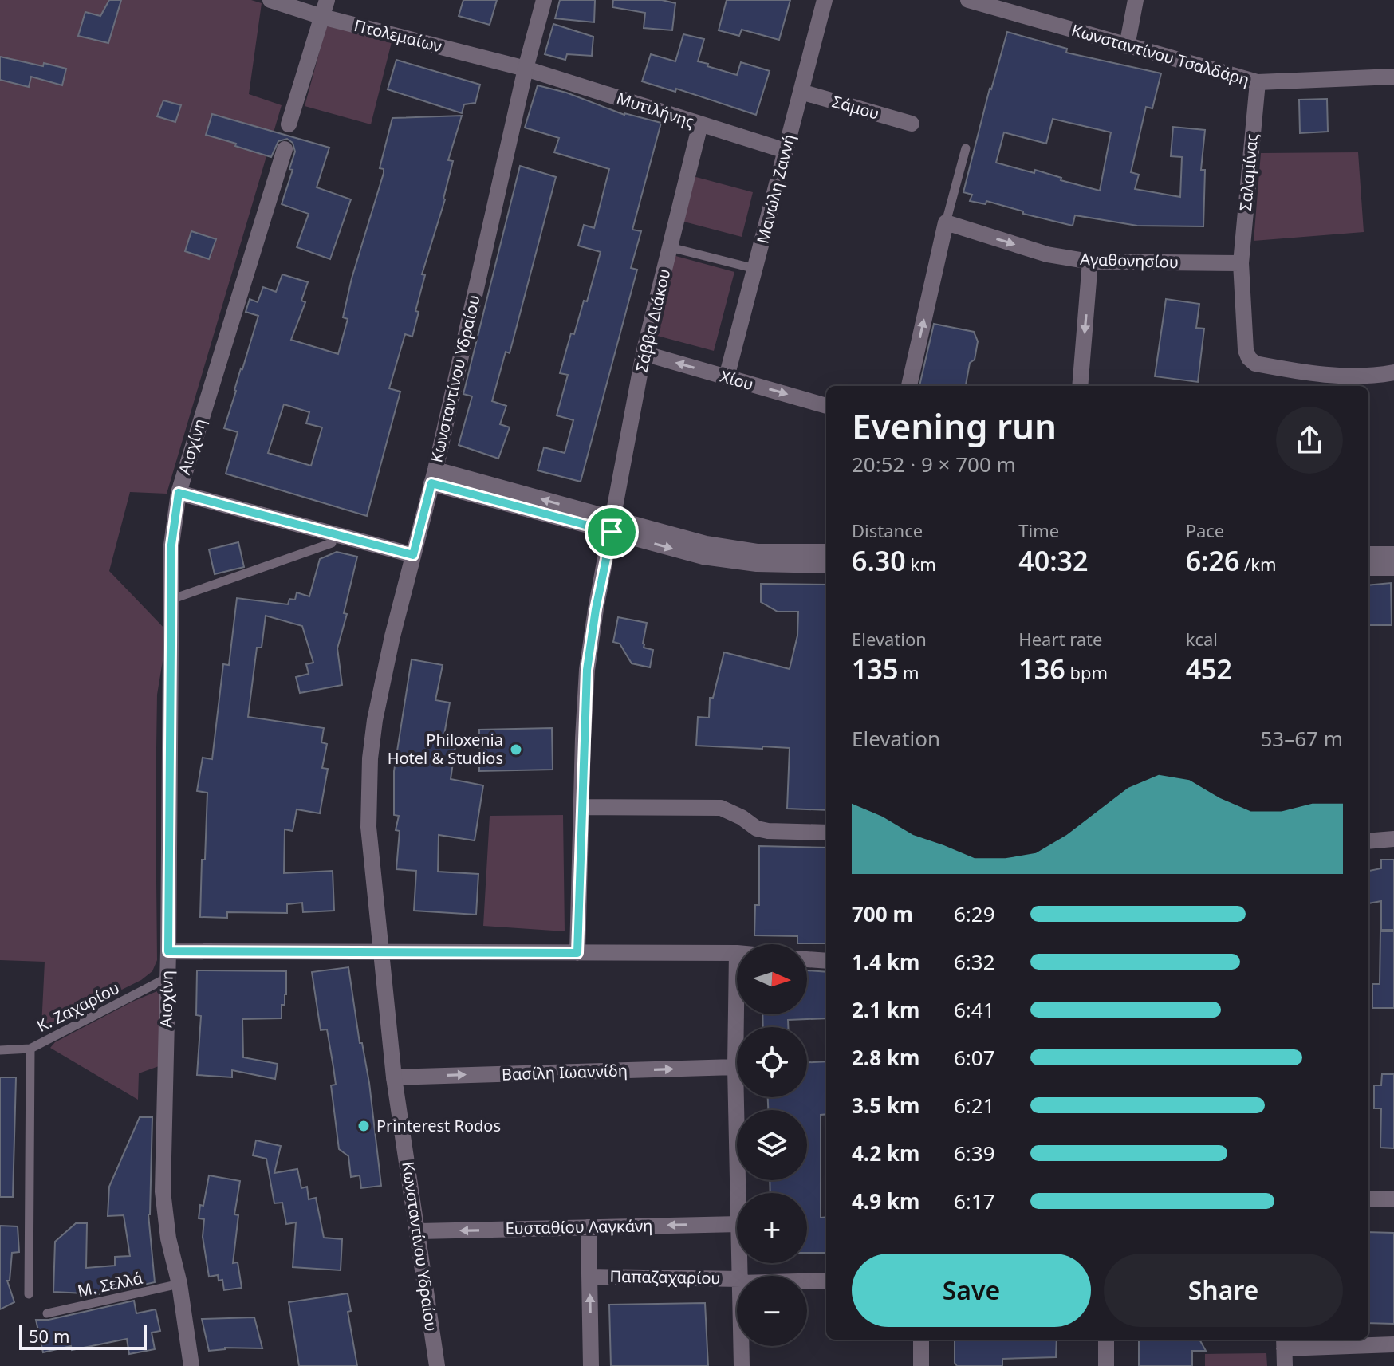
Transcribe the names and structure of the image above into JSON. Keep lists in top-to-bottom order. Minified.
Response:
{"streets":{"street":["Πτολεμαίων","Κωνσταντίνου Τσαλδάρη","Σάμου","Μυτιλήνης","Σαλαμίνας","Μανώλη Ζαννή","Αγαθονησίου","Σάββα Διάκου","Κωνσταντίνου Υδραίου","Χίου","Αισχίνη","Βασίλη Ιωαννίδη","Ευσταθίου Λαγκάνη","Παπαζαχαρίου"],"lane":["Κ. Ζαχαρίου","Μ. Σελλά"]},"crossings":[["Πτολεμαίων","Μυτιλήνης"],["Πτολεμαίων","Κωνσταντίνου Υδραίου"],["Κωνσταντίνου Τσαλδάρη","Σαλαμίνας"],["Σάμου","Μανώλη Ζαννή"],["Μυτιλήνης","Μανώλη Ζαννή"],["Μυτιλήνης","Σάββα Διάκου"],["Μυτιλήνης","Κωνσταντίνου Υδραίου"],["Σαλαμίνας","Αγαθονησίου"],["Μανώλη Ζαννή","Χίου"],["Σάββα Διάκου","Χίου"],["Κωνσταντίνου Υδραίου","Βασίλη Ιωαννίδη"],["Κωνσταντίνου Υδραίου","Ευσταθίου Λαγκάνη"],["Αισχίνη","Κ. Ζαχαρίου"],["Αισχίνη","Μ. Σελλά"]],"one_way":["Αγαθονησίου","Ευσταθίου Λαγκάνη"],"places":["Philoxenia Hotel & Studios","Printerest Rodos"],"scale_bar":"50 m","north":"right","page":{"heading":["Evening run","20:52 · 9 × 700 m"],"stats":[["Distance","6.30 km"],["Time","40:32"],["Pace","6:26 /km"],["Elevation","135 m"],["Heart rate","136 bpm"],["kcal","452"]],"chart":["Elevation","53–67 m"],"list":[{"name":"700 m","note":"6:29"},{"name":"1.4 km","note":"6:32"},{"name":"2.1 km","note":"6:41"},{"name":"2.8 km","note":"6:07"},{"name":"3.5 km","note":"6:21"},{"name":"4.2 km","note":"6:39"},{"name":"4.9 km","note":"6:17"}],"map_buttons":["+","−"],"buttons":["Save","Share"],"scale":"50 m"}}
